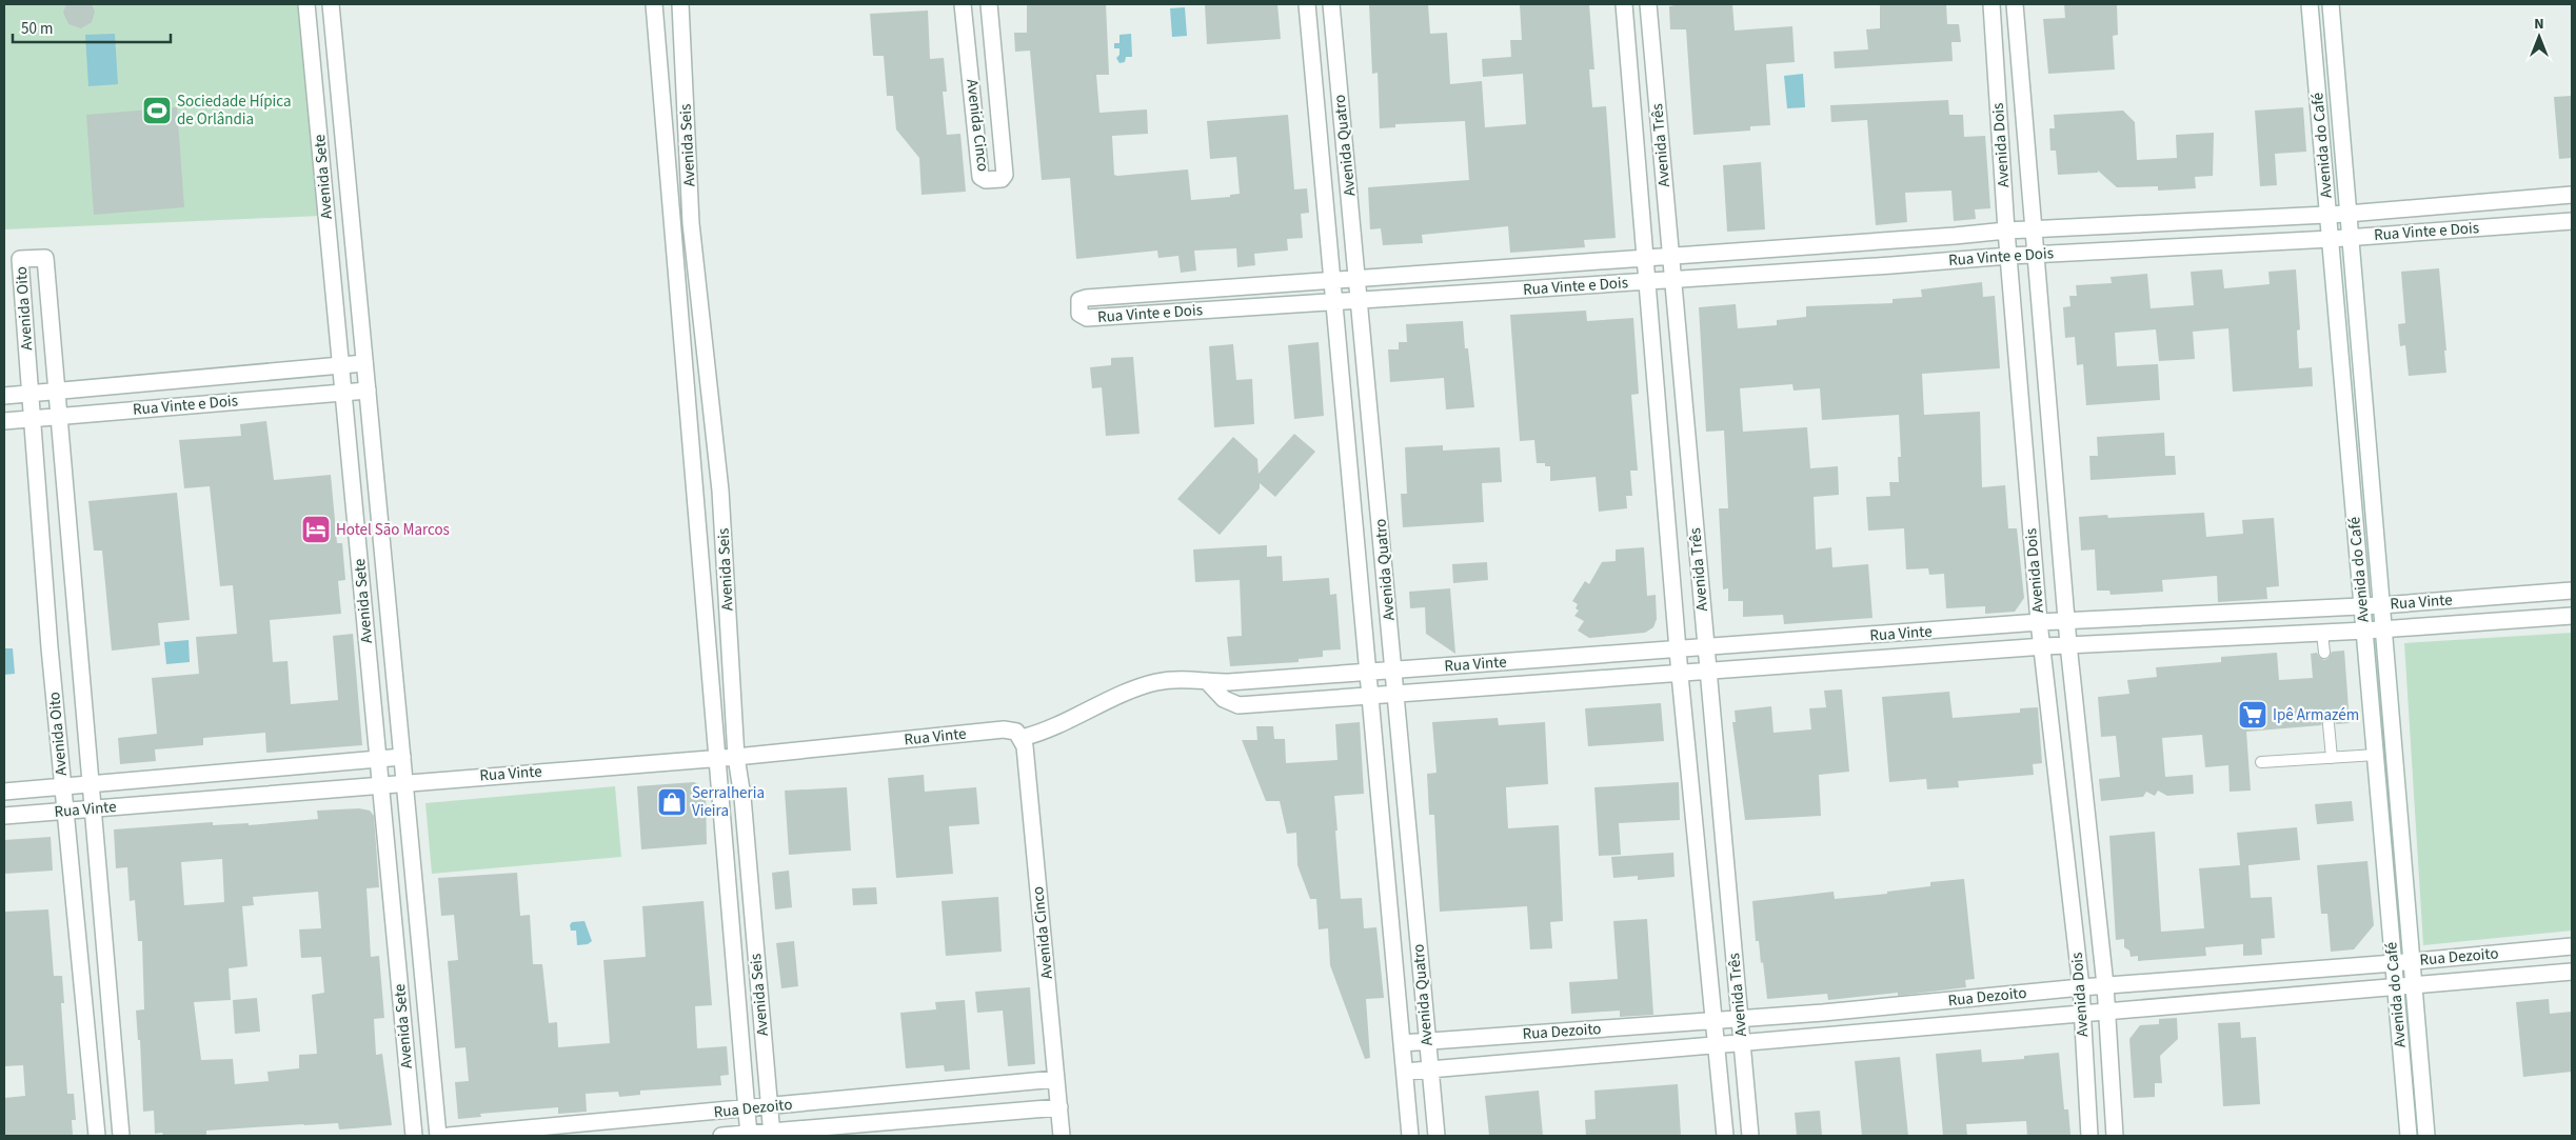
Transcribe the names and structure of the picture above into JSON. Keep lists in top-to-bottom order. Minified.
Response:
{"streets":{"street":["Avenida Cinco","Avenida Seis","Avenida Quatro","Avenida Três","Avenida Dois","Avenida do Café","Avenida Sete","Rua Vinte e Dois","Avenida Oito","Rua Vinte","Rua Dezoito"]},"crossings":[["Avenida Cinco","Rua Vinte"],["Avenida Cinco","Rua Dezoito"],["Avenida Seis","Rua Vinte"],["Avenida Seis","Rua Dezoito"],["Avenida Quatro","Rua Vinte e Dois"],["Avenida Quatro","Rua Vinte"],["Avenida Quatro","Rua Dezoito"],["Avenida Três","Rua Vinte e Dois"],["Avenida Três","Rua Vinte"],["Avenida Três","Rua Dezoito"],["Avenida Dois","Rua Vinte e Dois"],["Avenida Dois","Rua Vinte"],["Avenida Dois","Rua Dezoito"],["Avenida do Café","Rua Vinte e Dois"],["Avenida do Café","Rua Vinte"],["Avenida do Café","Rua Dezoito"],["Avenida Sete","Rua Vinte e Dois"],["Avenida Sete","Rua Vinte"],["Rua Vinte e Dois","Avenida Oito"],["Avenida Oito","Rua Vinte"]],"places":{"sports":["Sociedade Hípica de Orlândia"],"hotel":["Hotel São Marcos"],"supermarket":["Ipê Armazém"],"shop":["Serralheria Vieira"]},"scale_bar":"50 m","north":"top"}
